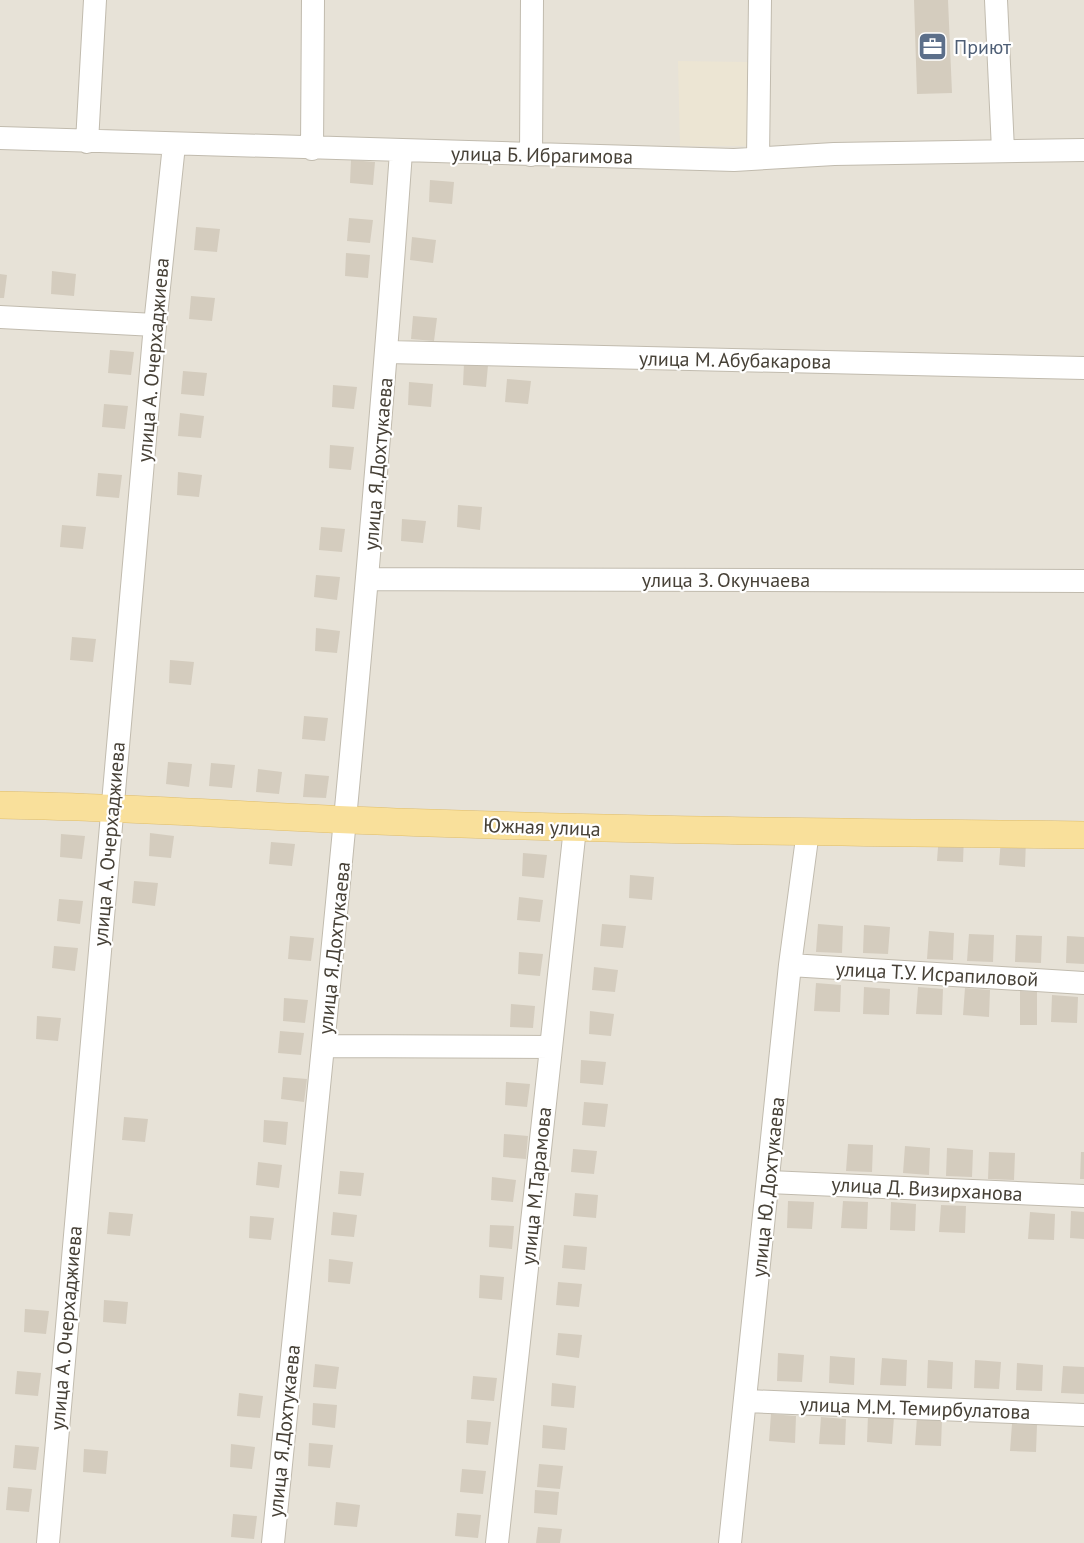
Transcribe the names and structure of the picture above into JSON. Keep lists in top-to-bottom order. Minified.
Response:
{"streets":{"main road":["Южная улица"],"street":["улица Б. Ибрагимова","улица А. Очерхаджиева","улица М. Абубакарова","улица Я.Дохтукаева","улица З. Окунчаева","улица Т.У. Исрапиловой","улица М.Тарамова","улица Ю. Дохтукаева","улица Д. Визирханова","улица М.М. Темирбулатова"]},"crossings":[["улица Б. Ибрагимова","улица А. Очерхаджиева"],["улица Б. Ибрагимова","улица Я.Дохтукаева"],["улица А. Очерхаджиева","Южная улица"],["улица М. Абубакарова","улица Я.Дохтукаева"],["улица Я.Дохтукаева","улица З. Окунчаева"],["улица Я.Дохтукаева","Южная улица"],["Южная улица","улица М.Тарамова"],["Южная улица","улица Ю. Дохтукаева"],["улица Т.У. Исрапиловой","улица Ю. Дохтукаева"],["улица Ю. Дохтукаева","улица Д. Визирханова"],["улица Ю. Дохтукаева","улица М.М. Темирбулатова"]],"places":{"office":["Приют"]}}
